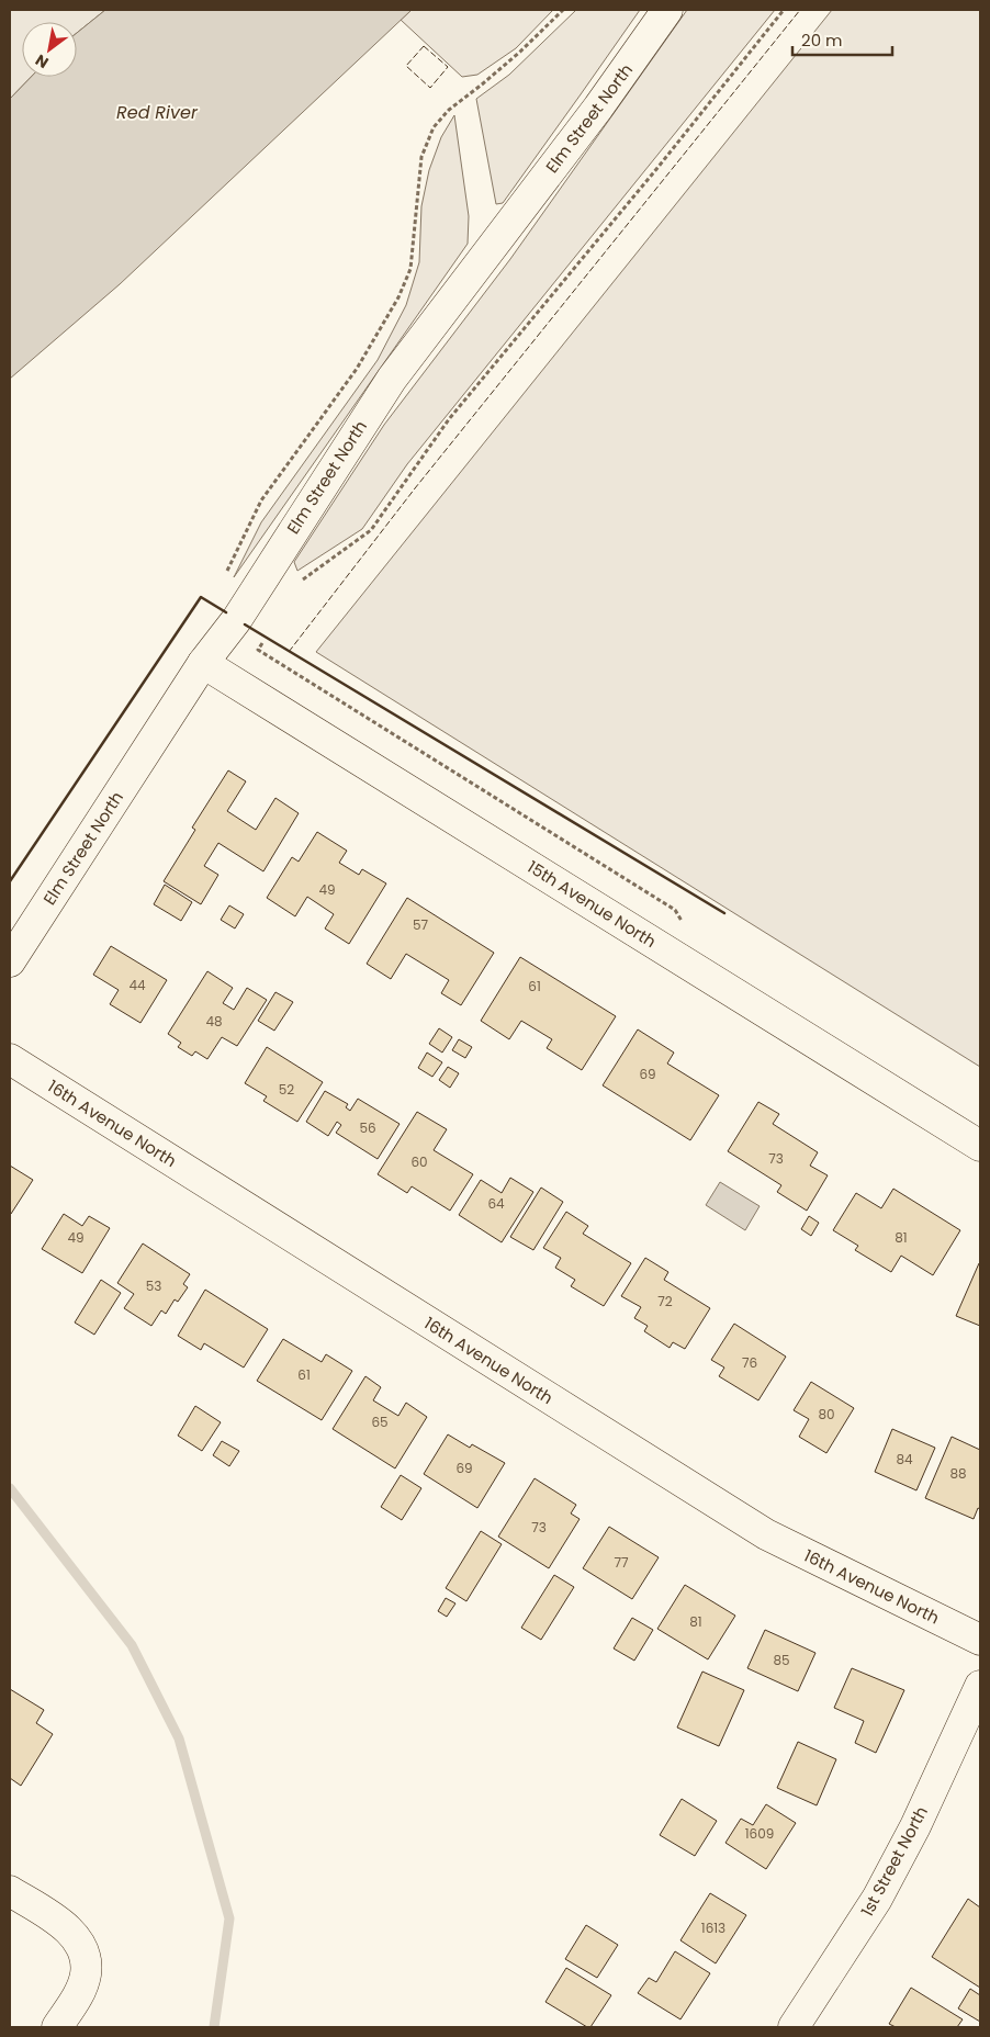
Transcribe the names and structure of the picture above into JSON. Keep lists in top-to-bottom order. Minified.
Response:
{"streets":{"street":["Elm Street North","15th Avenue North","16th Avenue North","1st Street North"]},"crossings":[["Elm Street North","15th Avenue North"]],"water":["Red River"],"house_numbers":["49","57","44","61","48","69","52","56","73","60","64","49","81","53","72","76","61","80","65","84","69","88","73","77","81","85","1609","1613"],"scale_bar":"20 m","north":"bottom left"}
